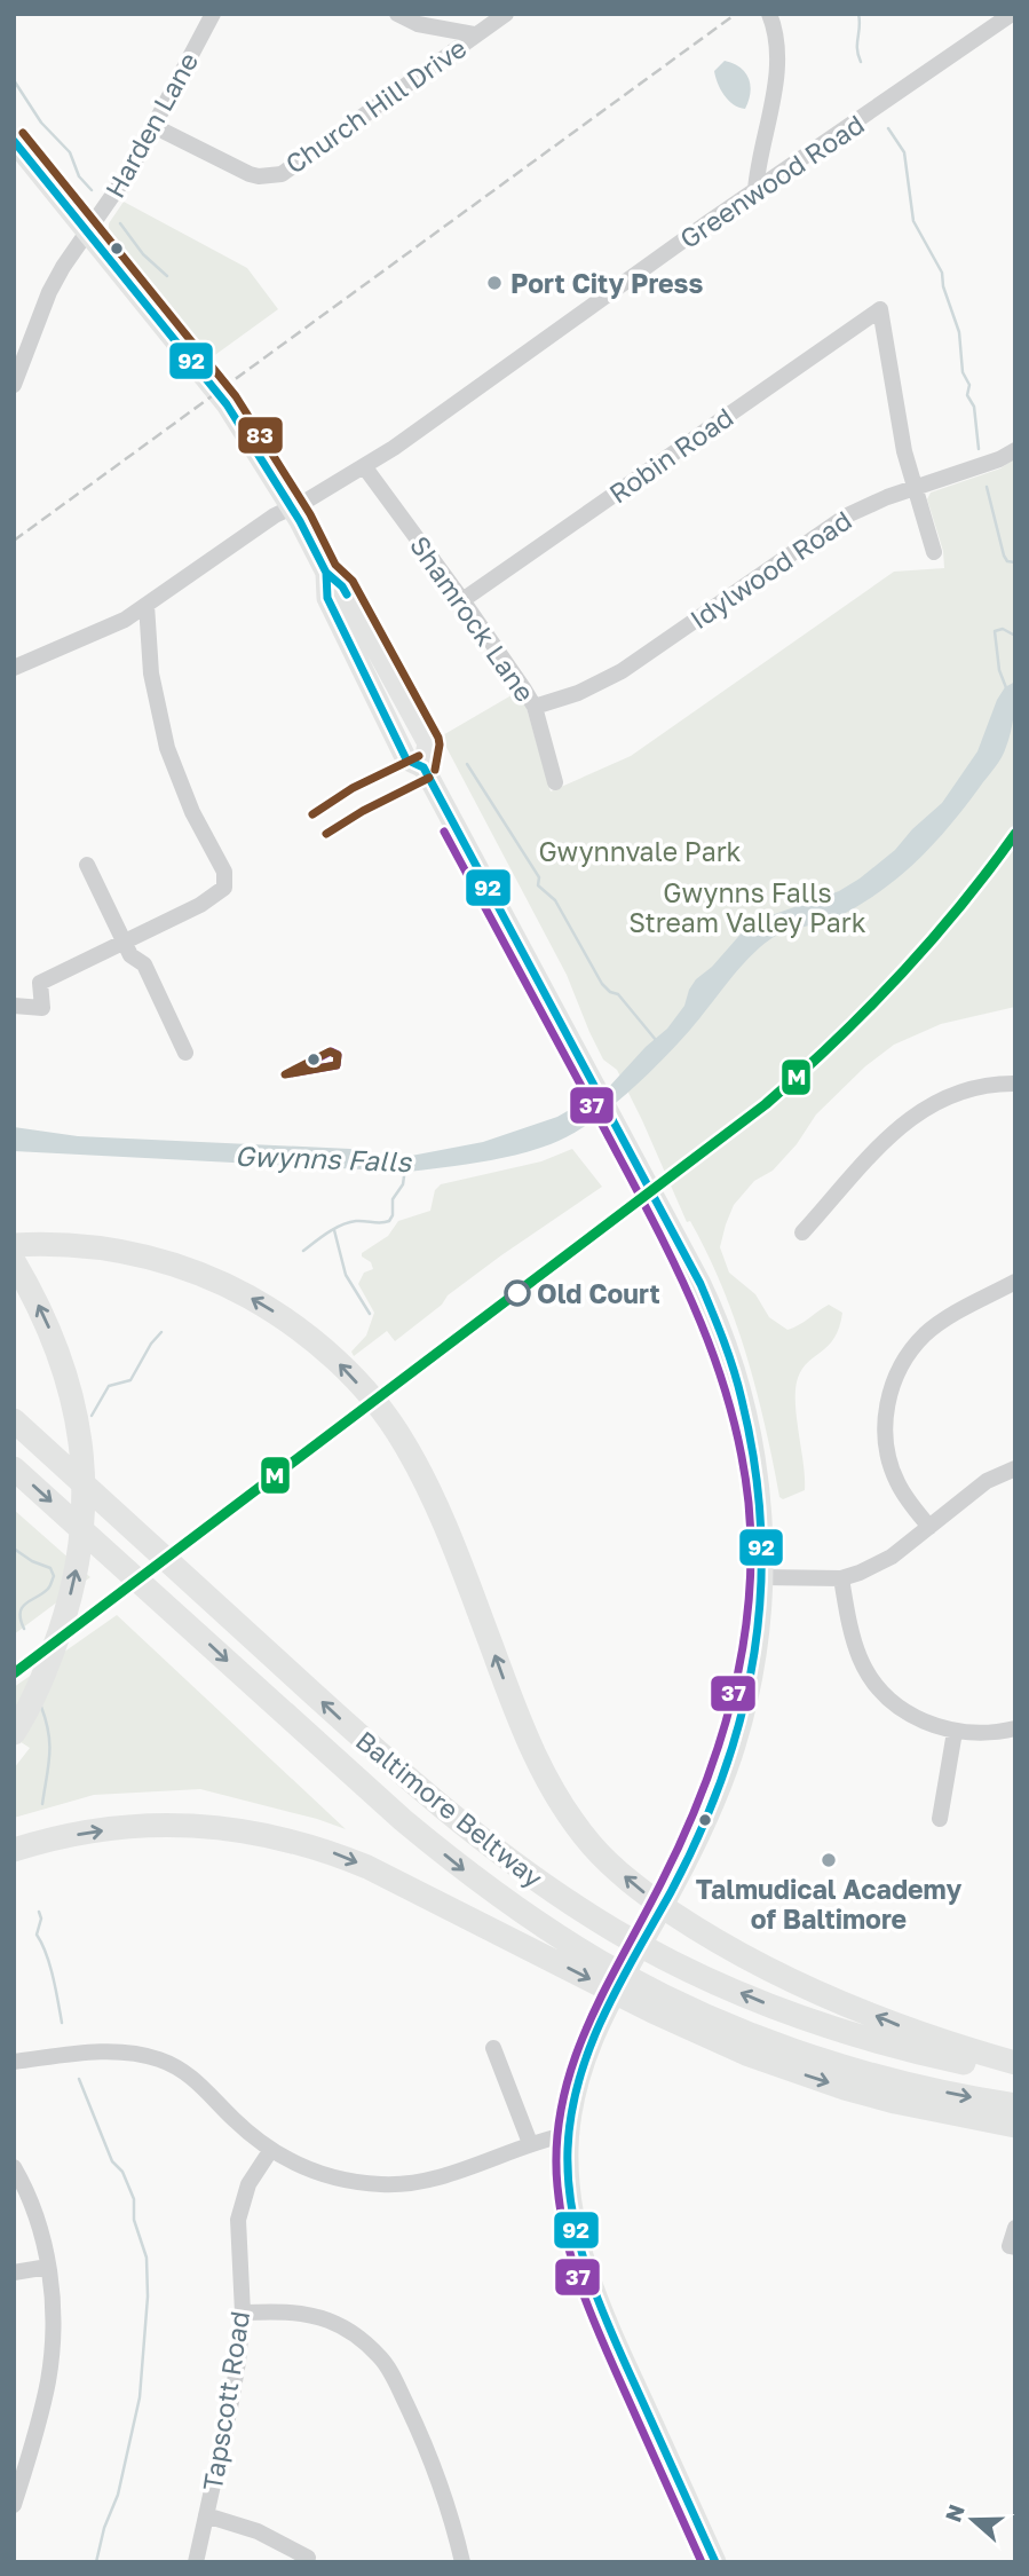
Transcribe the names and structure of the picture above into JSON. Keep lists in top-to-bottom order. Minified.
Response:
{"streets":{"highway":["Baltimore Beltway"],"street":["Church Hill Drive","Harden Lane","Greenwood Road","Robin Road","Idylwood Road","Shamrock Lane","Tapscott Road"]},"crossings":[["Church Hill Drive","Harden Lane"],["Greenwood Road","Shamrock Lane"],["Robin Road","Idylwood Road"],["Robin Road","Shamrock Lane"],["Idylwood Road","Shamrock Lane"]],"water":["Gwynns Falls"],"parks":["Gwynnvale Park","Gwynns Falls Stream Valley Park"],"places":["Port City Press","Old Court","Talmudical Academy of Baltimore"],"lines":["transit line 83","transit line 92","transit line 37","transit line M"],"north":"left"}
